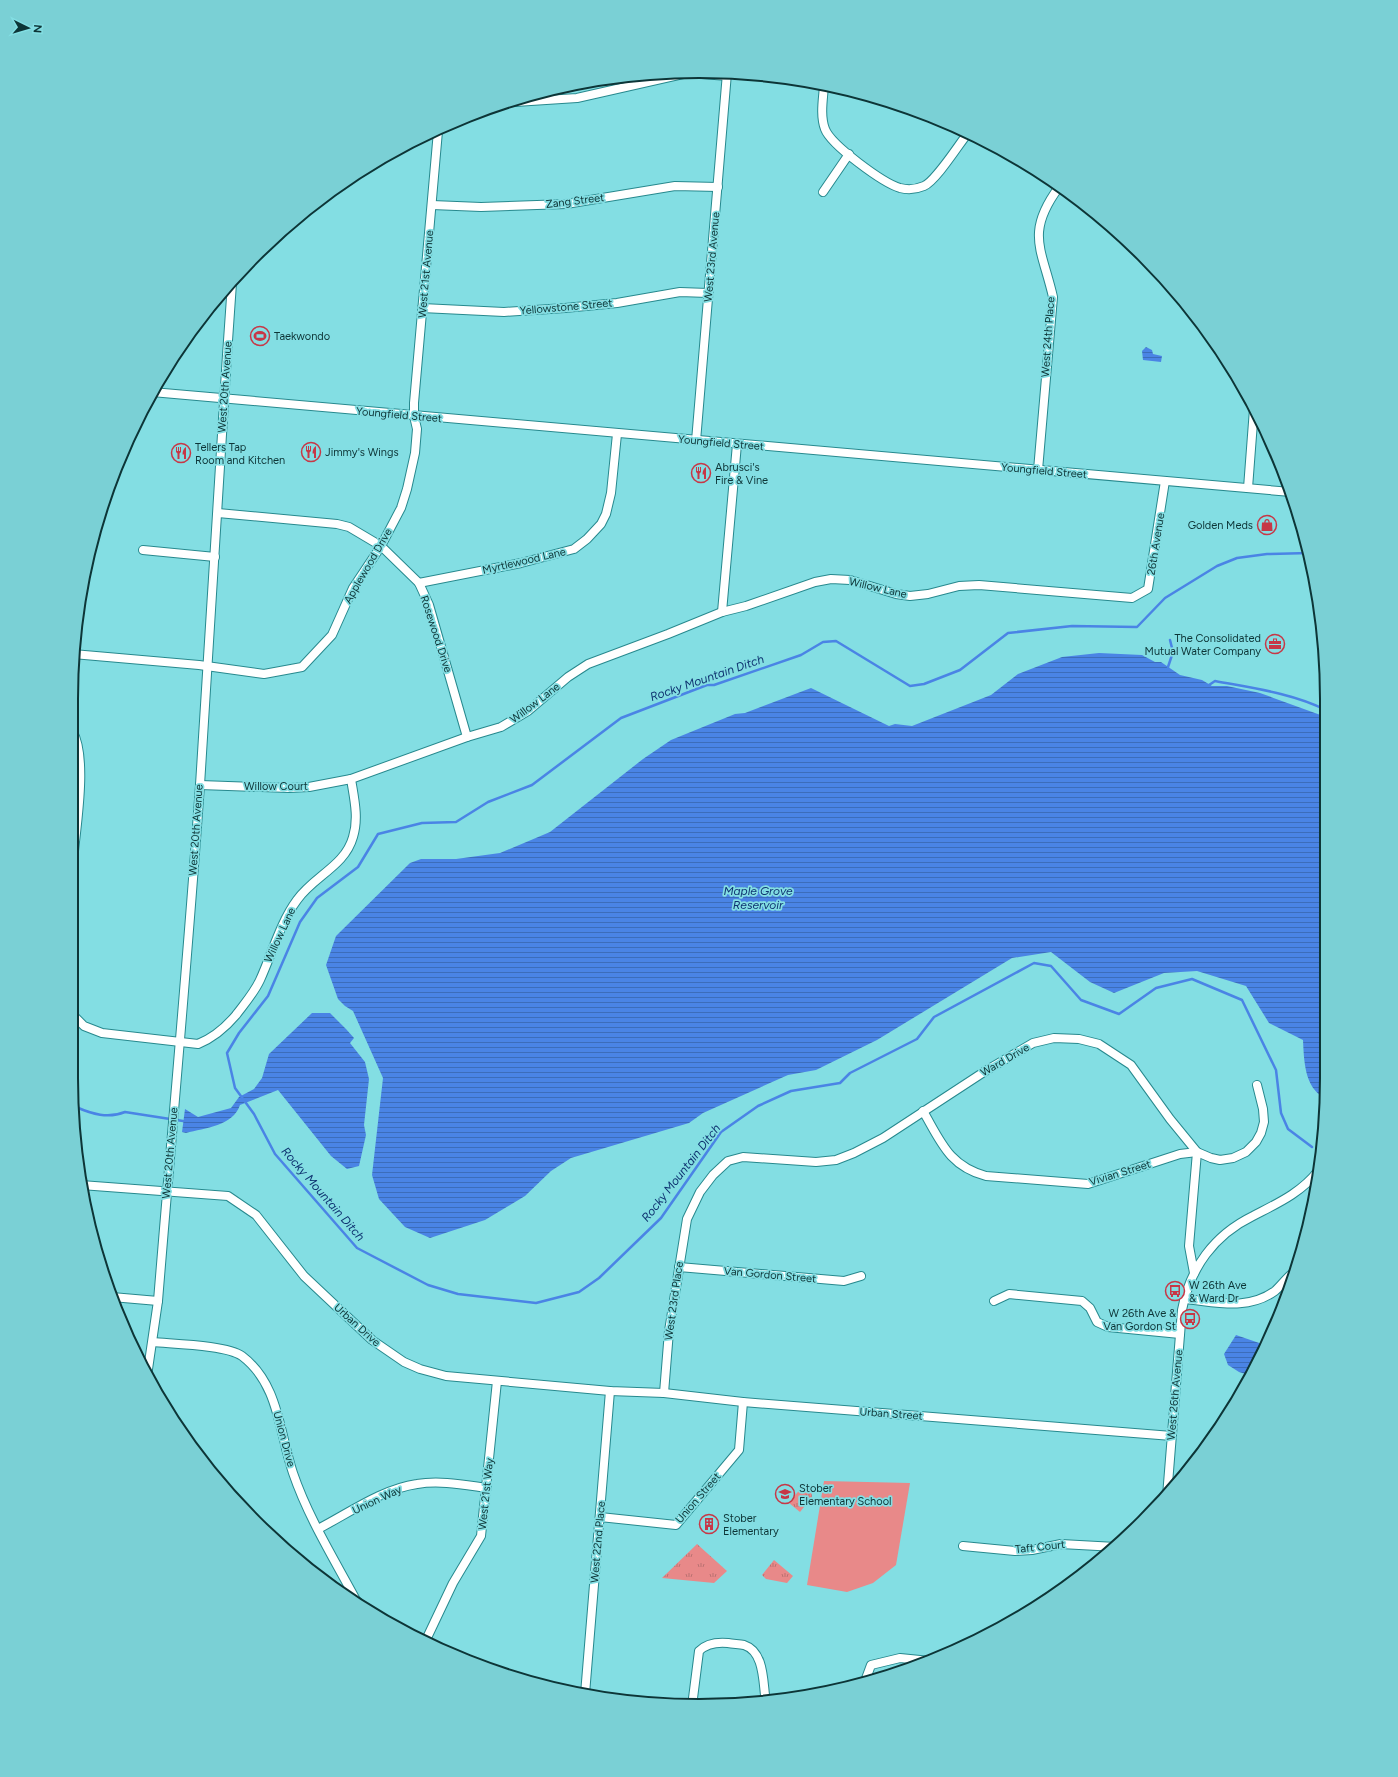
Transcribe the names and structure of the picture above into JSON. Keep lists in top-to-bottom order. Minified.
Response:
{"streets":{"street":["Zang Street","West 23rd Avenue","West 21st Avenue","Yellowstone Street","West 24th Place","West 20th Avenue","Youngfield Street","26th Avenue","Myrtlewood Lane","Applewood Drive","Willow Lane","Rosewood Drive","Willow Court","Ward Drive","Vivian Street","Van Gordon Street","West 23rd Place","Urban Drive","West 26th Avenue","Urban Street","Union Drive","West 21st Way","Union Street","Union Way","West 22nd Place","Taft Court"]},"crossings":[["Zang Street","West 23rd Avenue"],["Zang Street","West 21st Avenue"],["West 23rd Avenue","Yellowstone Street"],["West 23rd Avenue","Youngfield Street"],["West 21st Avenue","Yellowstone Street"],["West 21st Avenue","Youngfield Street"],["West 21st Avenue","Applewood Drive"],["West 24th Place","Youngfield Street"],["West 20th Avenue","Youngfield Street"],["West 20th Avenue","Applewood Drive"],["West 20th Avenue","Willow Lane"],["West 20th Avenue","Rosewood Drive"],["West 20th Avenue","Willow Court"],["West 20th Avenue","Urban Drive"],["West 20th Avenue","Union Drive"],["Youngfield Street","26th Avenue"],["Youngfield Street","Myrtlewood Lane"],["Youngfield Street","Applewood Drive"],["26th Avenue","Willow Lane"],["Myrtlewood Lane","Rosewood Drive"],["Applewood Drive","Rosewood Drive"],["Willow Lane","Rosewood Drive"],["Willow Lane","Willow Court"],["Ward Drive","Vivian Street"],["Ward Drive","West 23rd Place"],["Van Gordon Street","West 23rd Place"],["West 23rd Place","Urban Street"],["Urban Drive","Urban Street"],["Urban Drive","West 21st Way"],["Urban Drive","West 22nd Place"],["West 26th Avenue","Urban Street"],["Urban Street","Union Street"],["Urban Street","West 22nd Place"],["Union Drive","Union Way"],["West 21st Way","Union Way"],["Union Street","West 22nd Place"]],"water":["Rocky Mountain Ditch","Maple Grove Reservoir"],"places":{"sports":["Taekwondo"],"restaurant":["Jimmy's Wings","Tellers Tap Room and Kitchen","Abrusci's Fire & Vine"],"shop":["Golden Meds"],"office":["The Consolidated Mutual Water Company"],"bus stop":["W 26th Ave & Ward Dr","W 26th Ave & Van Gordon St"],"school or university":["Stober Elementary School"],"building":["Stober Elementary"]},"north":"right"}
